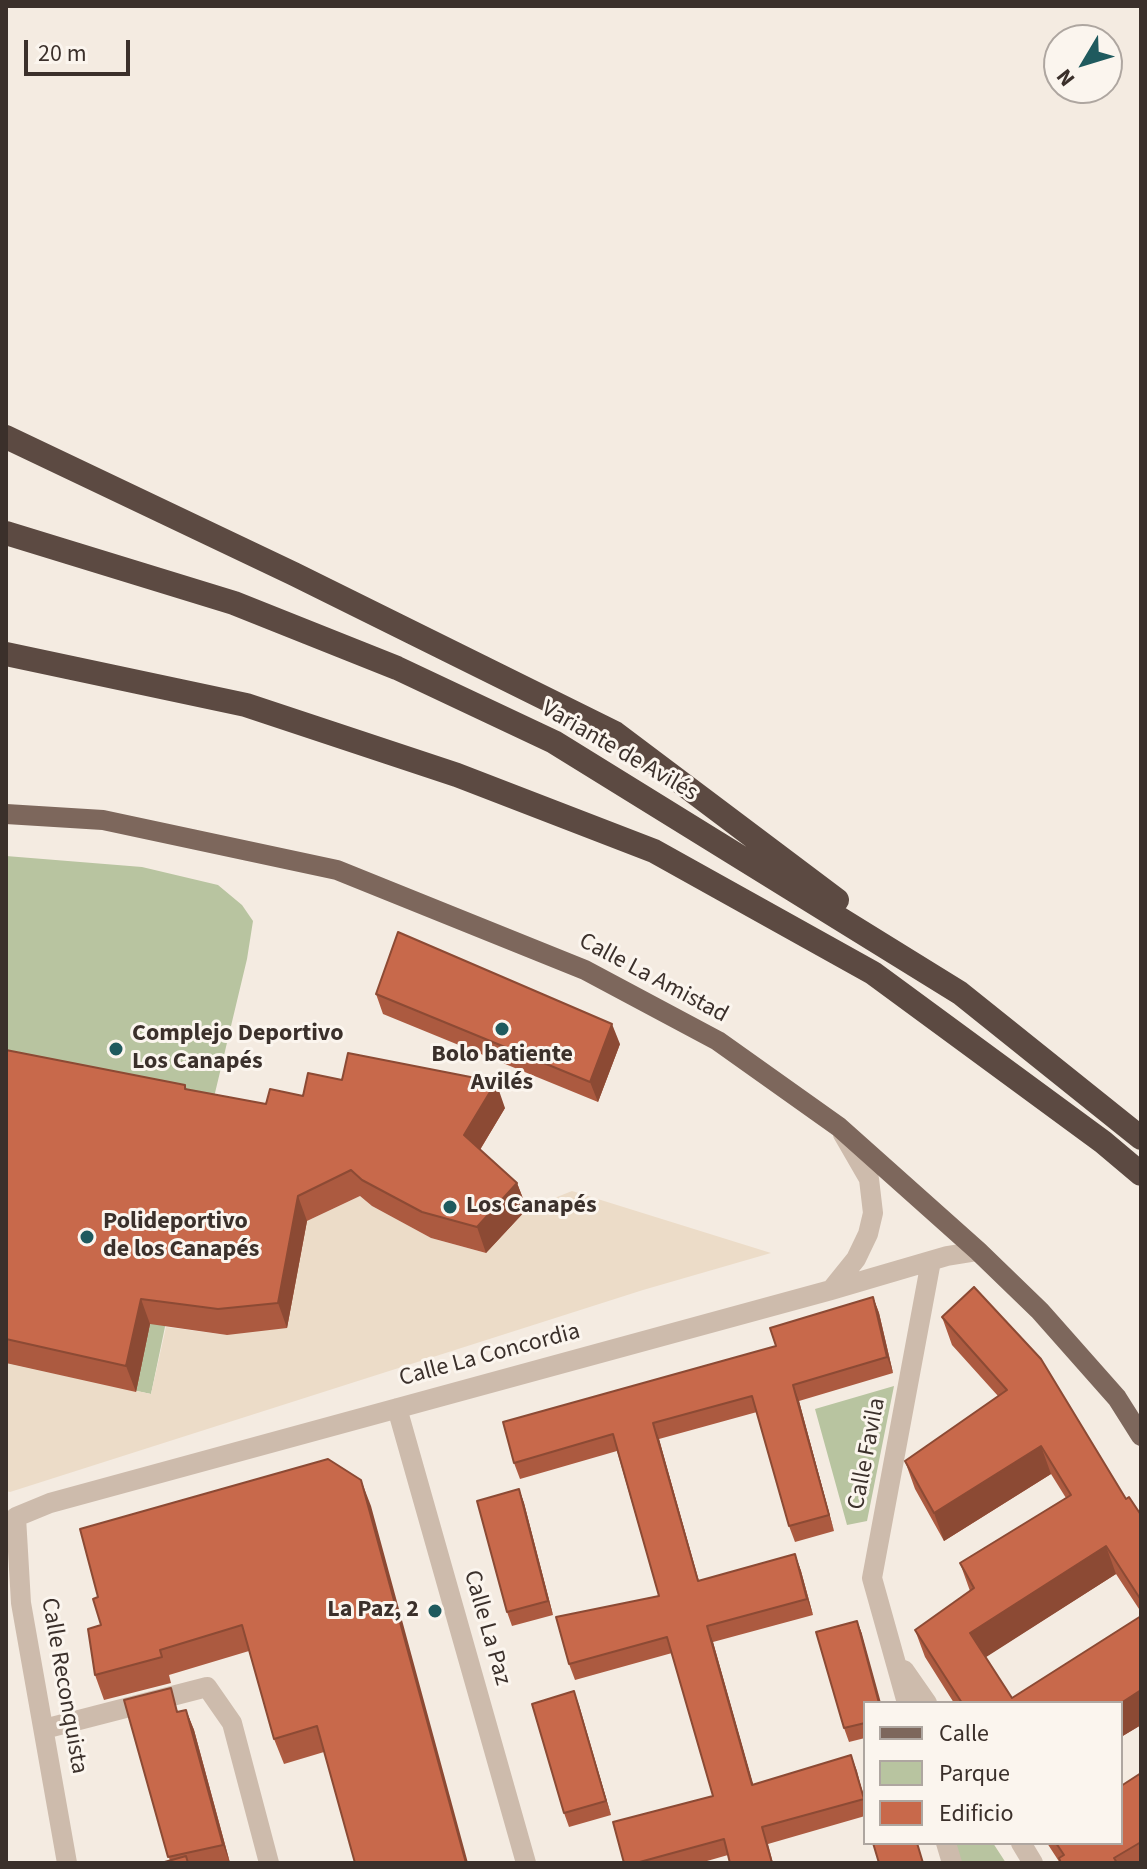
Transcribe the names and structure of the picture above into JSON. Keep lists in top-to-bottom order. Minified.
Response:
{"streets":{"highway":["Variante de Avilés"],"main road":["Calle La Amistad"],"street":["Calle La Concordia","Calle Favila","Calle La Paz","Calle Reconquista"]},"crossings":[["Calle La Amistad","Calle La Concordia"],["Calle La Concordia","Calle Favila"],["Calle La Concordia","Calle La Paz"],["Calle La Concordia","Calle Reconquista"]],"places":["Bolo batiente Avilés","Complejo Deportivo Los Canapés","Los Canapés","Polideportivo de los Canapés","La Paz, 2"],"legend":["Calle","Parque","Edificio"],"scale_bar":"20 m","north":"bottom left"}
